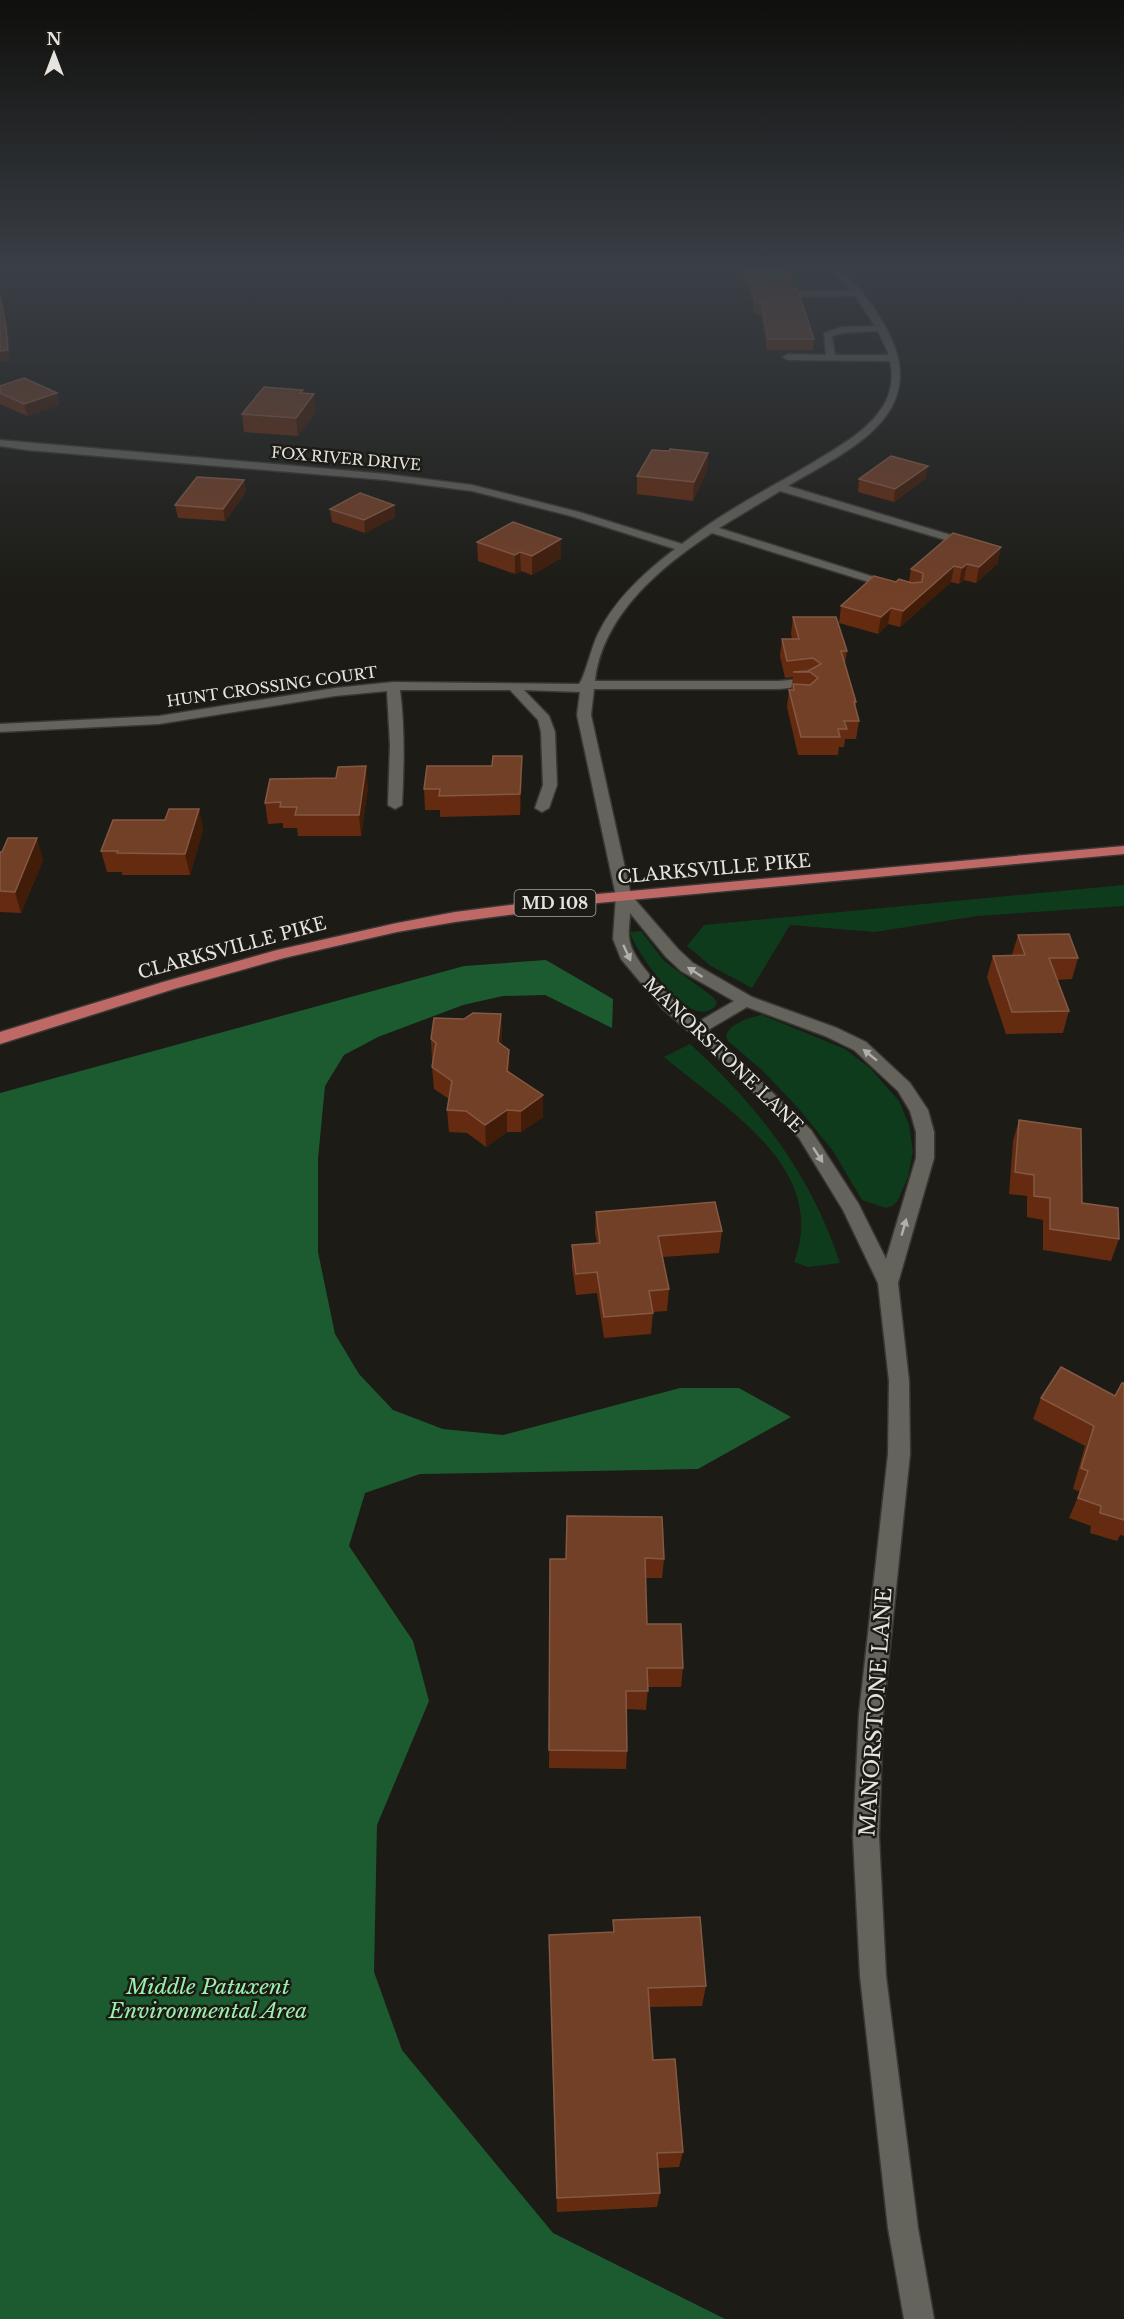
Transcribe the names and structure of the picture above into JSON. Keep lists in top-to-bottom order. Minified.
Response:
{"streets":{"main road":["CLARKSVILLE PIKE","MD 108"],"street":["FOX RIVER DRIVE","HUNT CROSSING COURT","MANORSTONE LANE"]},"crossings":[["CLARKSVILLE PIKE","MANORSTONE LANE"]],"parks":["Middle Patuxent Environmental Area"],"north":"top"}
